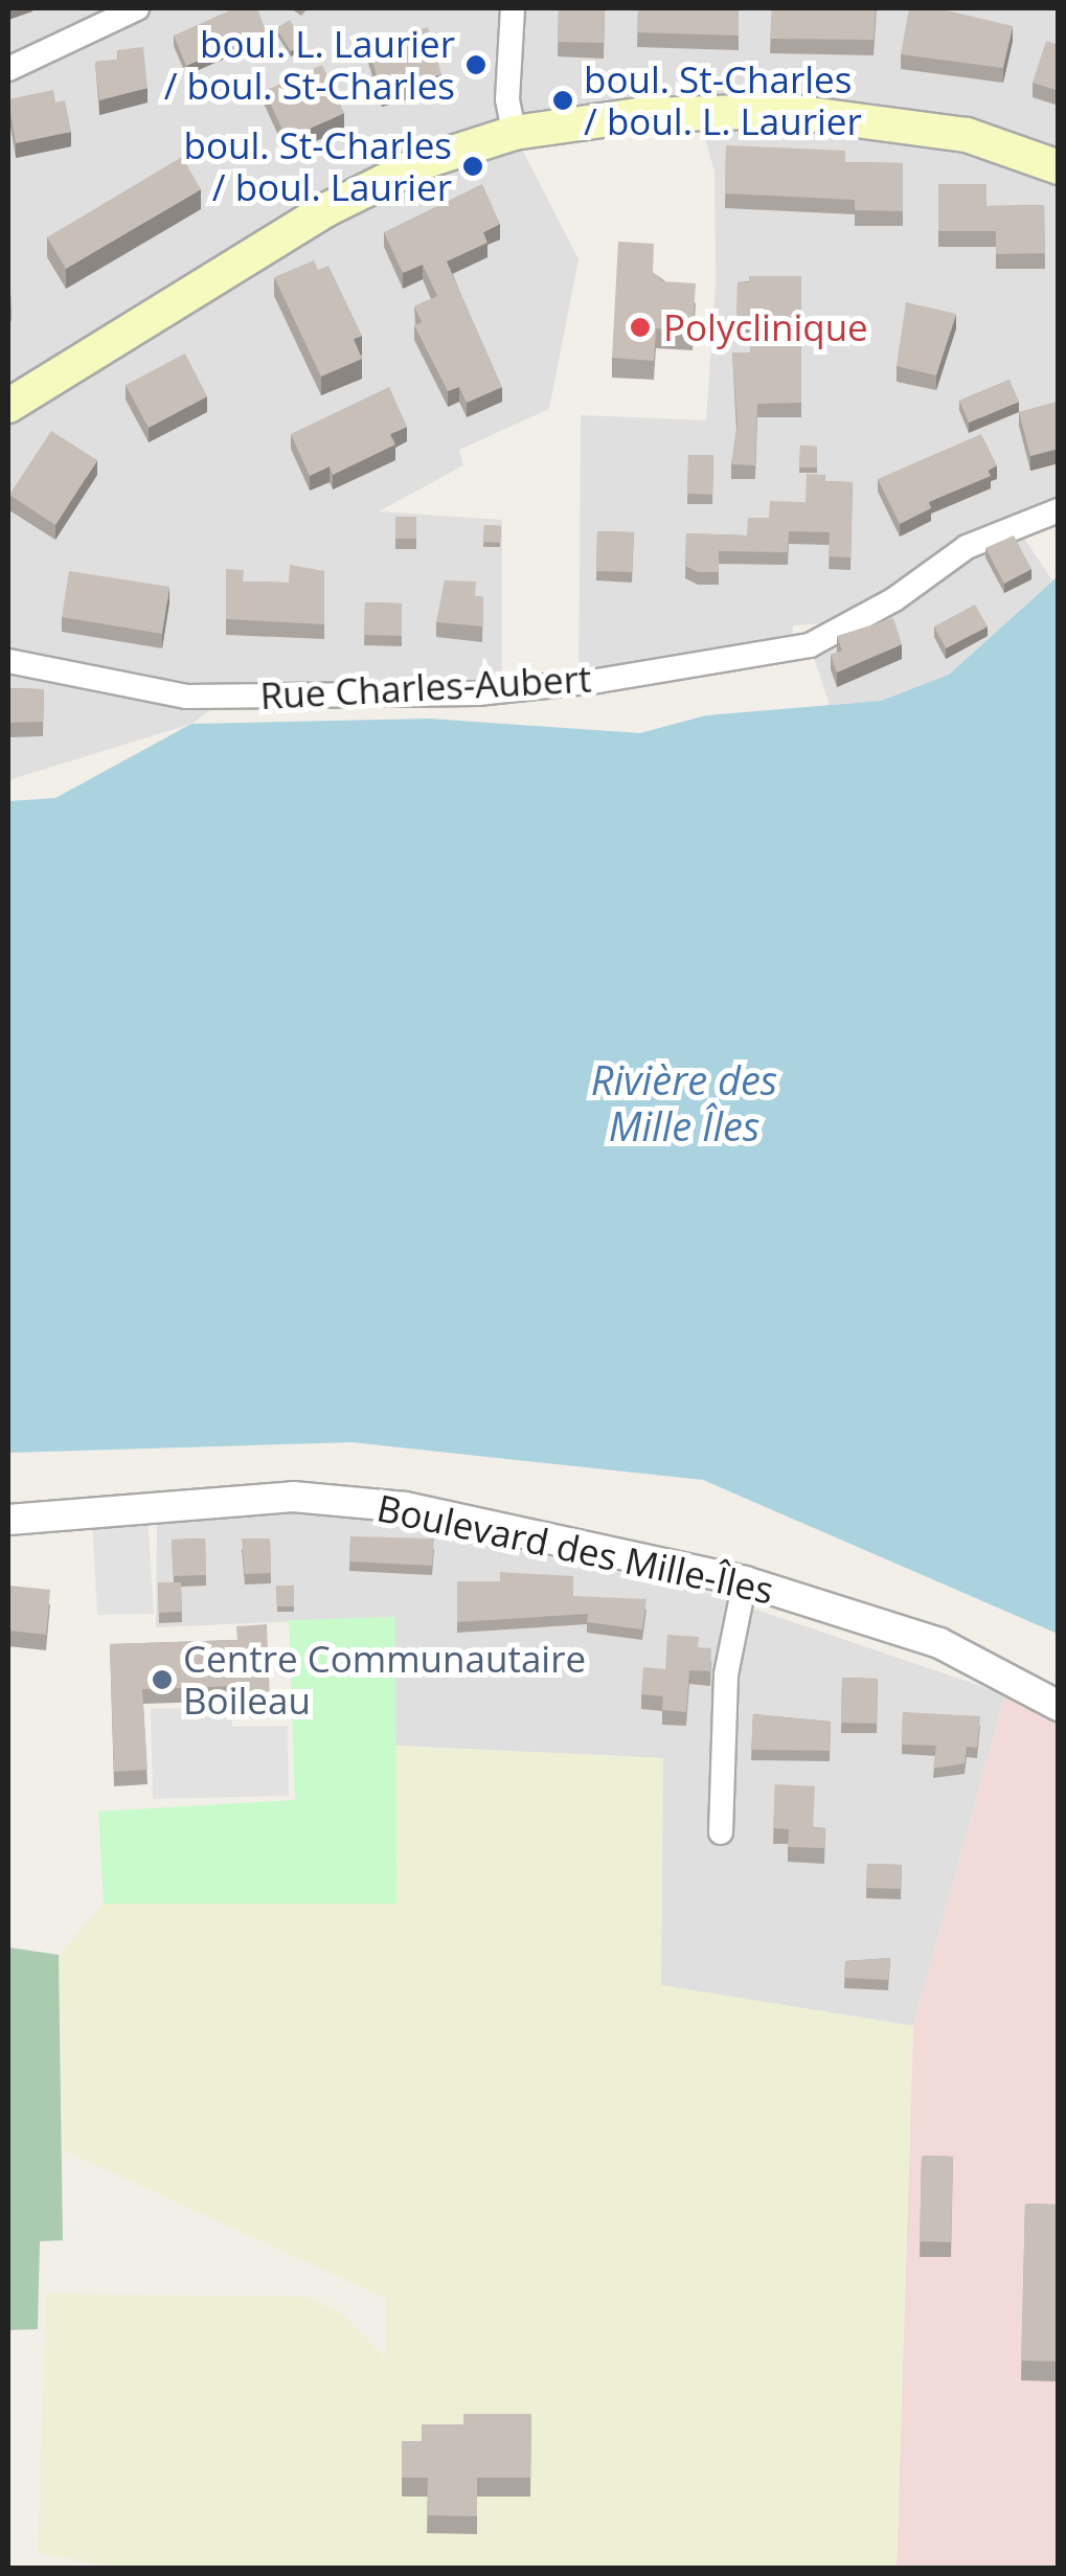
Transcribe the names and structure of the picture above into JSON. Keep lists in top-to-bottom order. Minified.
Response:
{"streets":{"street":["Rue Charles-Aubert","Boulevard des Mille-Îles"]},"water":["Rivière des Mille Îles"],"places":["boul. L. Laurier / boul. St-Charles","boul. St-Charles / boul. L. Laurier","boul. St-Charles / boul. Laurier","Polyclinique","Centre Communautaire Boileau"]}
